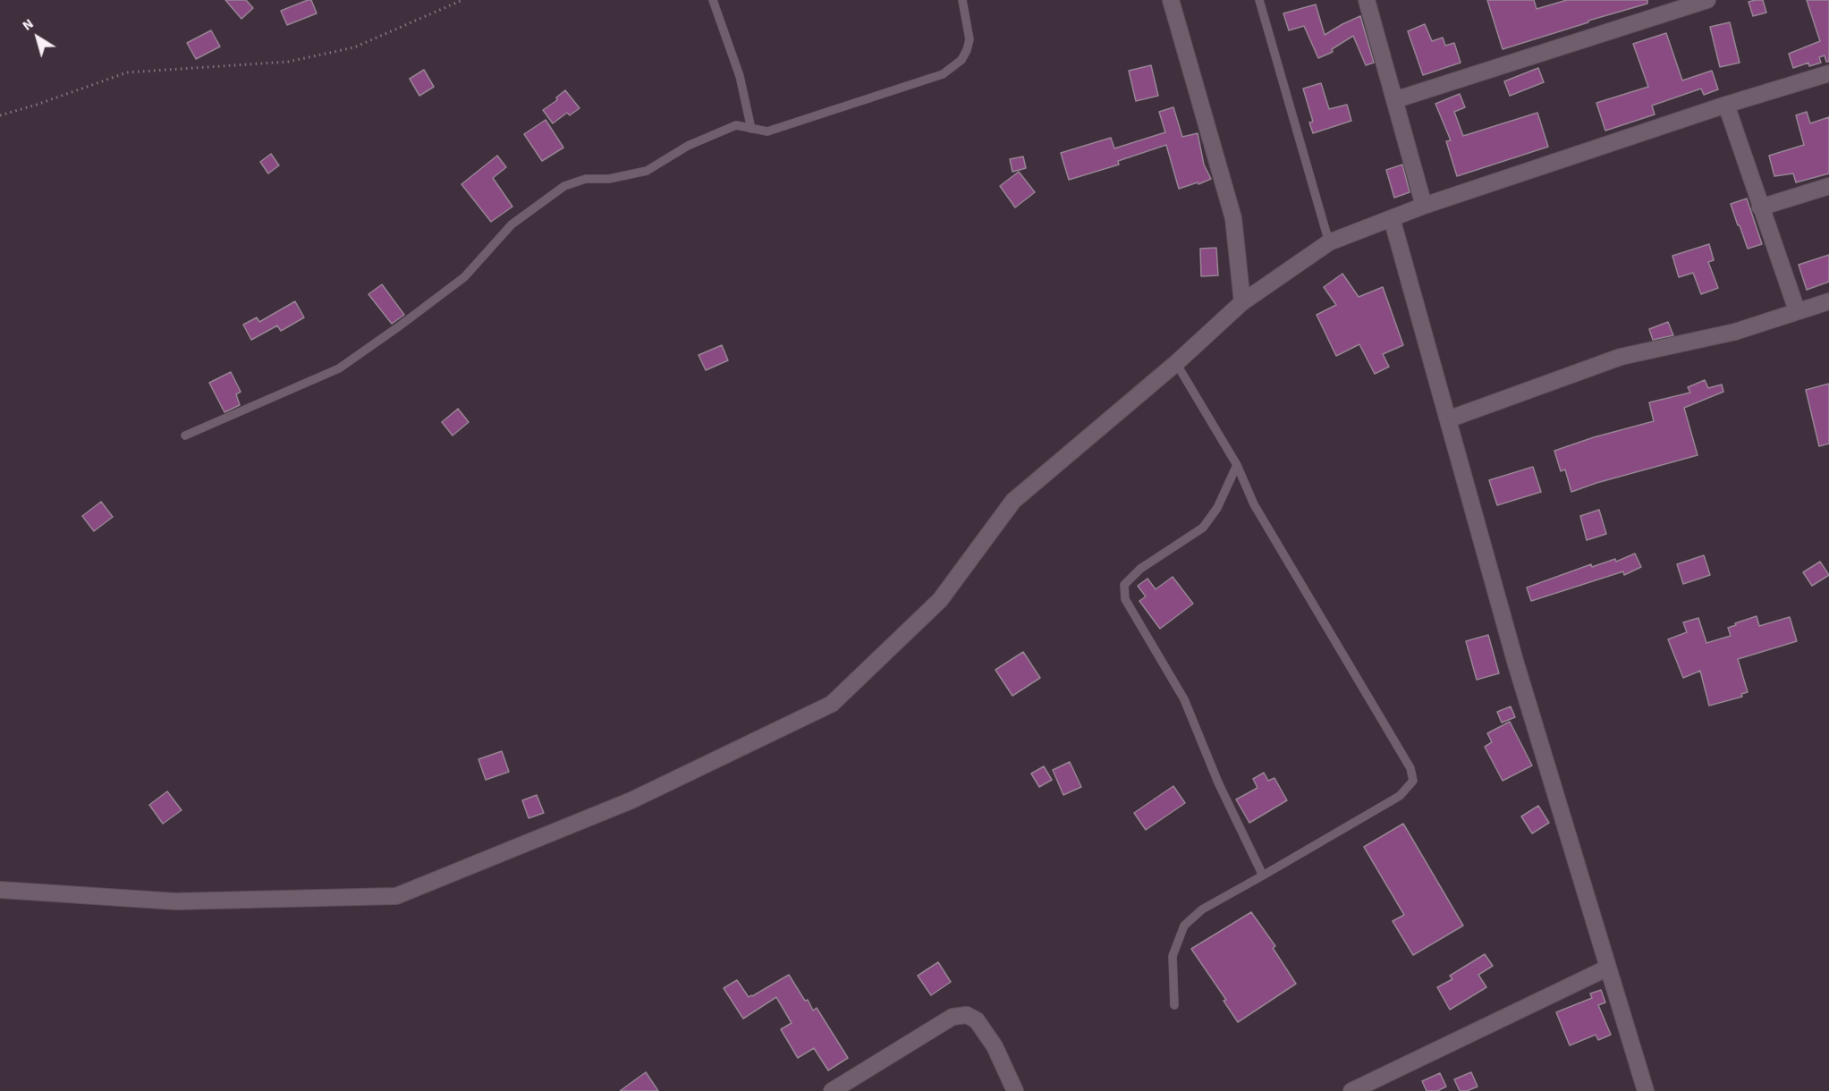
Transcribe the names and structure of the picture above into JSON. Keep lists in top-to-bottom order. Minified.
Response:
{"north":"top left"}
